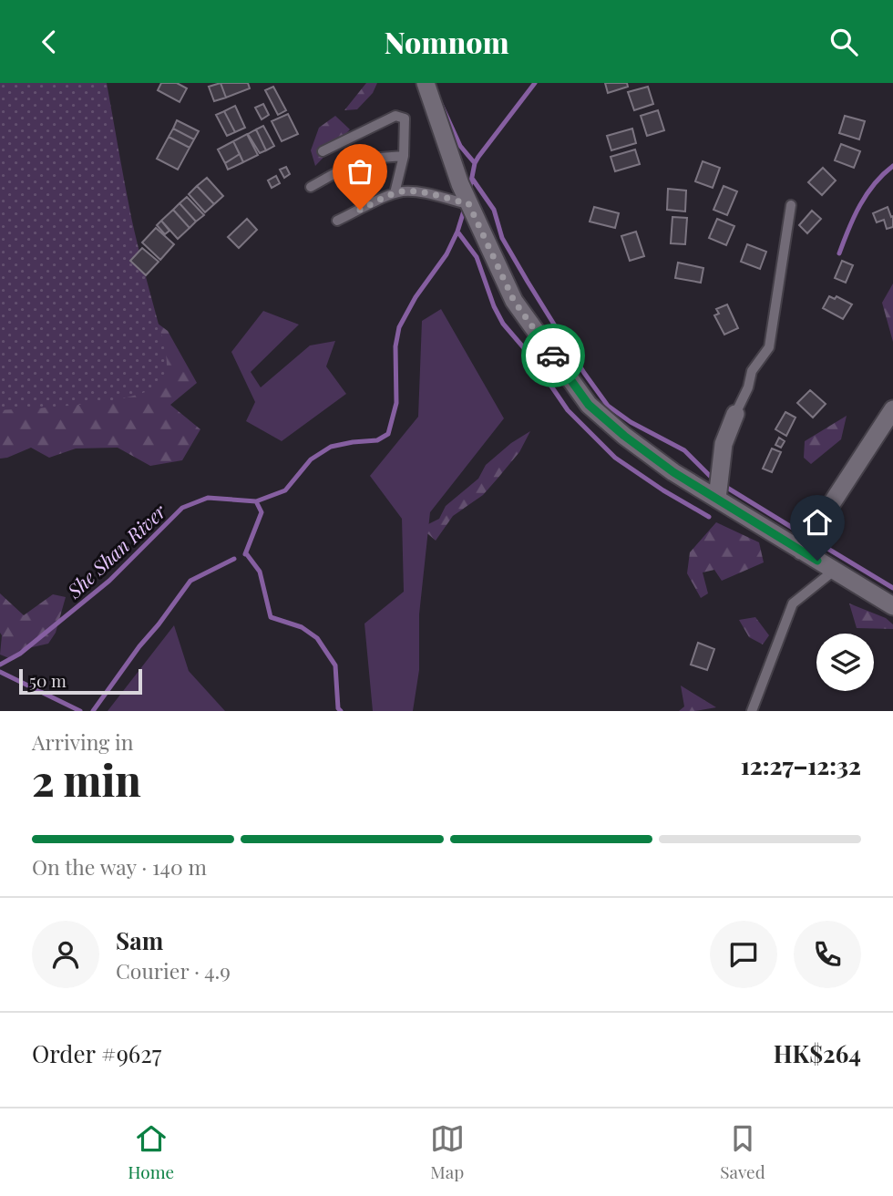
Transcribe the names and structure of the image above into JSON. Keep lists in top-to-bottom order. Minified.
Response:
{"water":["She Shan River"],"scale_bar":"50 m","page":{"header":"Nomnom","scale":"50 m","heading":["2 min","Arriving in","12:27–12:32"],"panel":["Sam","Courier · 4.9","Order #9627","HK$264"],"bar":"On the way · 140 m","tabs":["Home","Map","Saved"]}}
